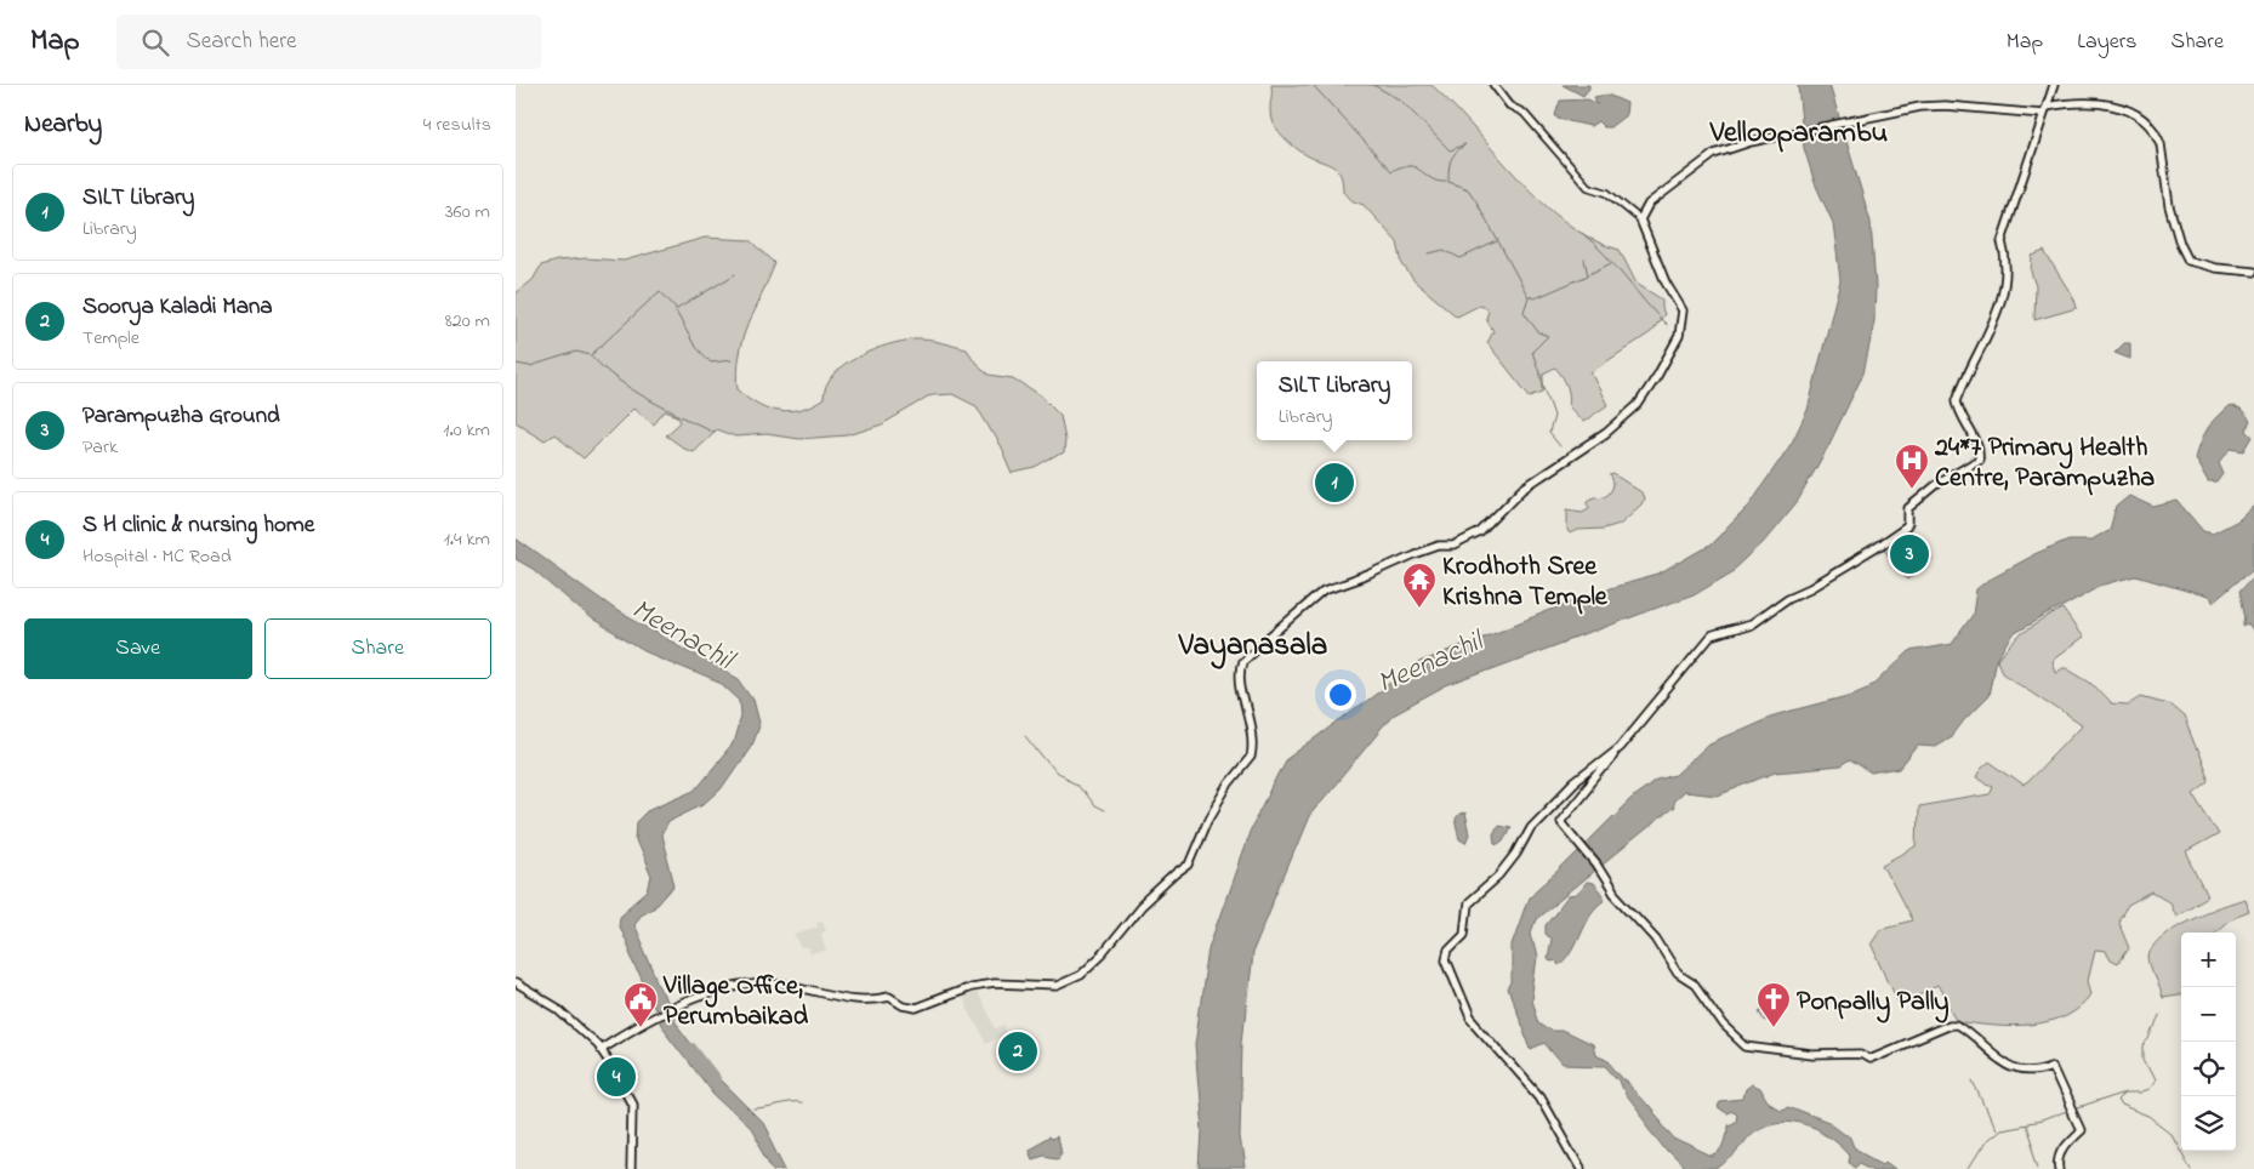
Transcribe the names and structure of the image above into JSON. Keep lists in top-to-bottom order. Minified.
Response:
{"districts":["Vellooparambu","Vayanasala"],"water":["Meenachil"],"places":{"hospital":["24*7 Primary Health Centre, Parampuzha"],"temple":["Krodhoth Sree Krishna Temple"],"public building":["Village Office, Perumbaikad"],"church":["Ponpally Pally"]},"page":{"header":"Map","search":"Search here","nav":["Map","Layers","Share"],"heading":["Nearby","4 results"],"list":[{"mark":"1","name":"SILT Library","note":"Library","value":"360 m"},{"mark":"2","name":"Soorya Kaladi Mana","note":"Temple","value":"820 m"},{"mark":"3","name":"Parampuzha Ground","note":"Park","value":"1.0 km"},{"mark":"4","name":"S H clinic & nursing home","note":"Hospital · MC Road","value":"1.4 km"}],"popup":["SILT Library","Library"],"pins":["1","3","2","4"],"buttons":["Save","Share"],"map_buttons":["+","−"]}}
